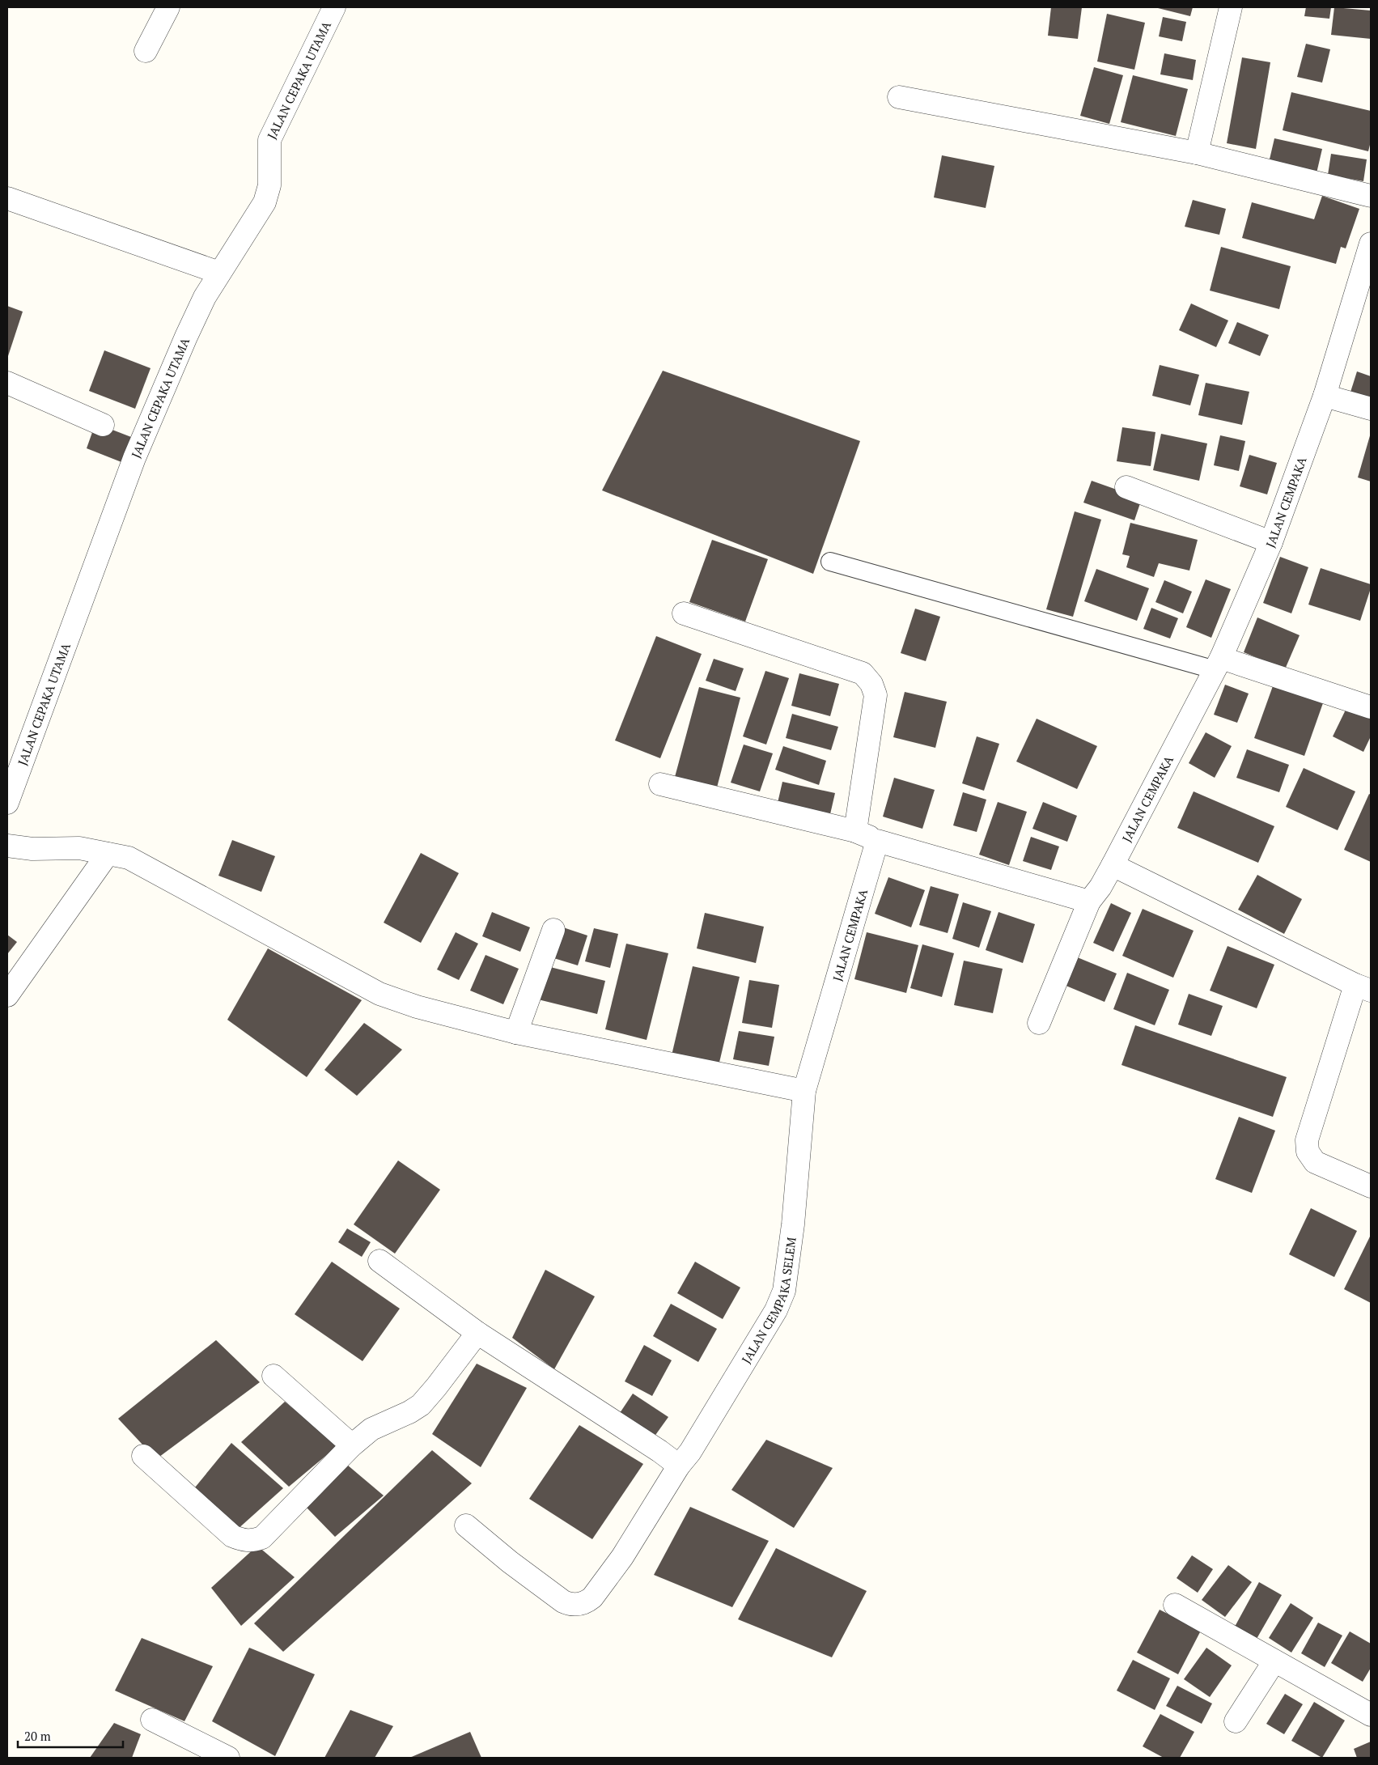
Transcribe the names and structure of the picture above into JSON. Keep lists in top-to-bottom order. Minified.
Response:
{"streets":{"street":["JALAN CEPAKA UTAMA","JALAN CEMPAKA","JALAN CEMPAKA SELEM"]},"crossings":[["JALAN CEMPAKA","JALAN CEMPAKA SELEM"]],"scale_bar":"20 m"}
